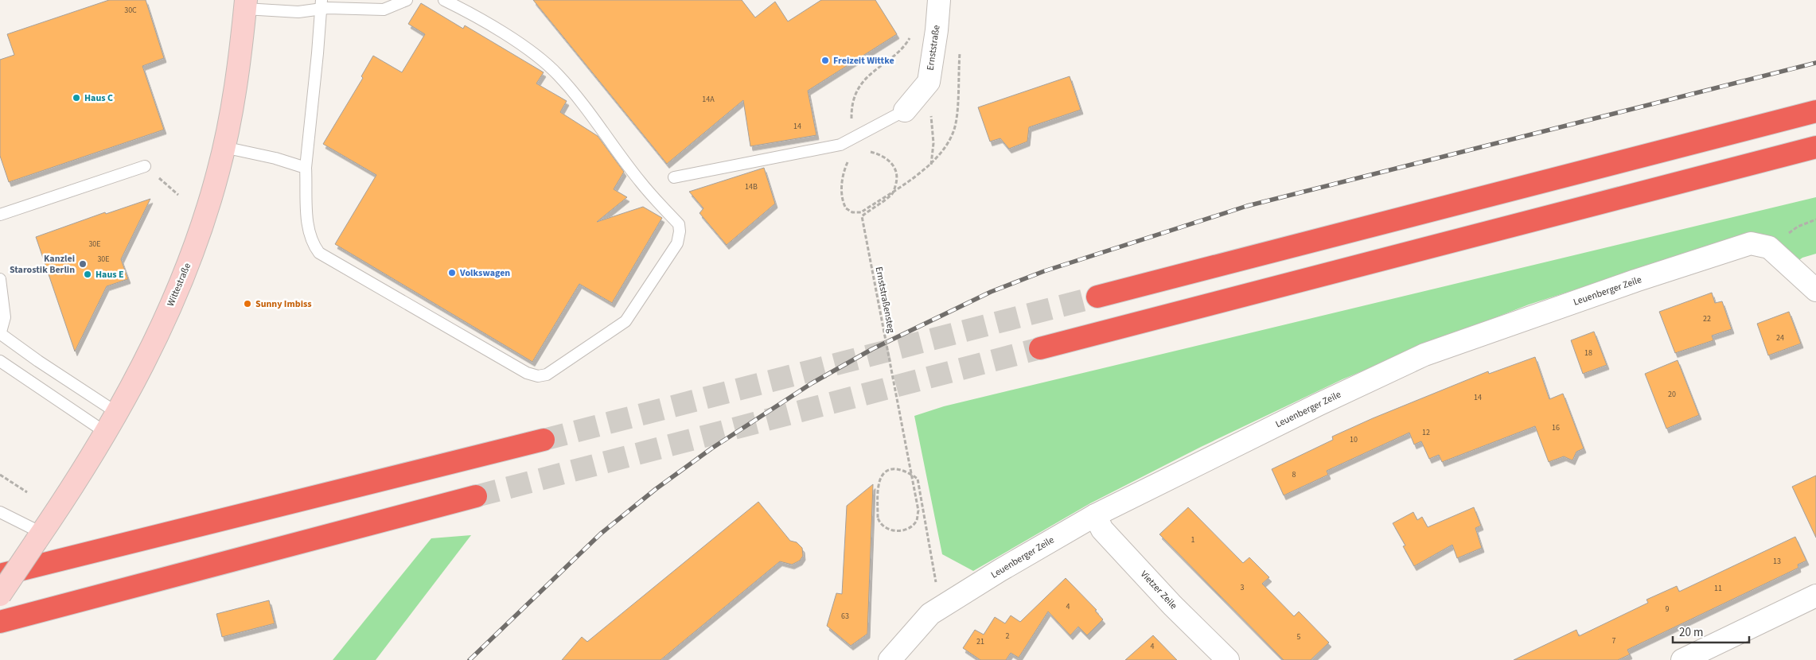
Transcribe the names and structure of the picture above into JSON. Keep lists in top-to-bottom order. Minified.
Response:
{"streets":{"main road":["Wittestraße"],"street":["Ernststraße","Leuenberger Zeile","Vietzer Zeile"],"path":["Ernststraßensteg"]},"crossings":[["Leuenberger Zeile","Vietzer Zeile"]],"places":["Freizeit Wittke","Haus C","Kanzlei Starostik Berlin","Volkswagen","Haus E","Sunny Imbiss"],"house_numbers":["30C","14A","14","14B","30E","30E","22","24","18","20","14","16","12","10","8","1","13","3","11","4","9","63","2","5","7","21","4"],"scale_bar":"20 m"}
